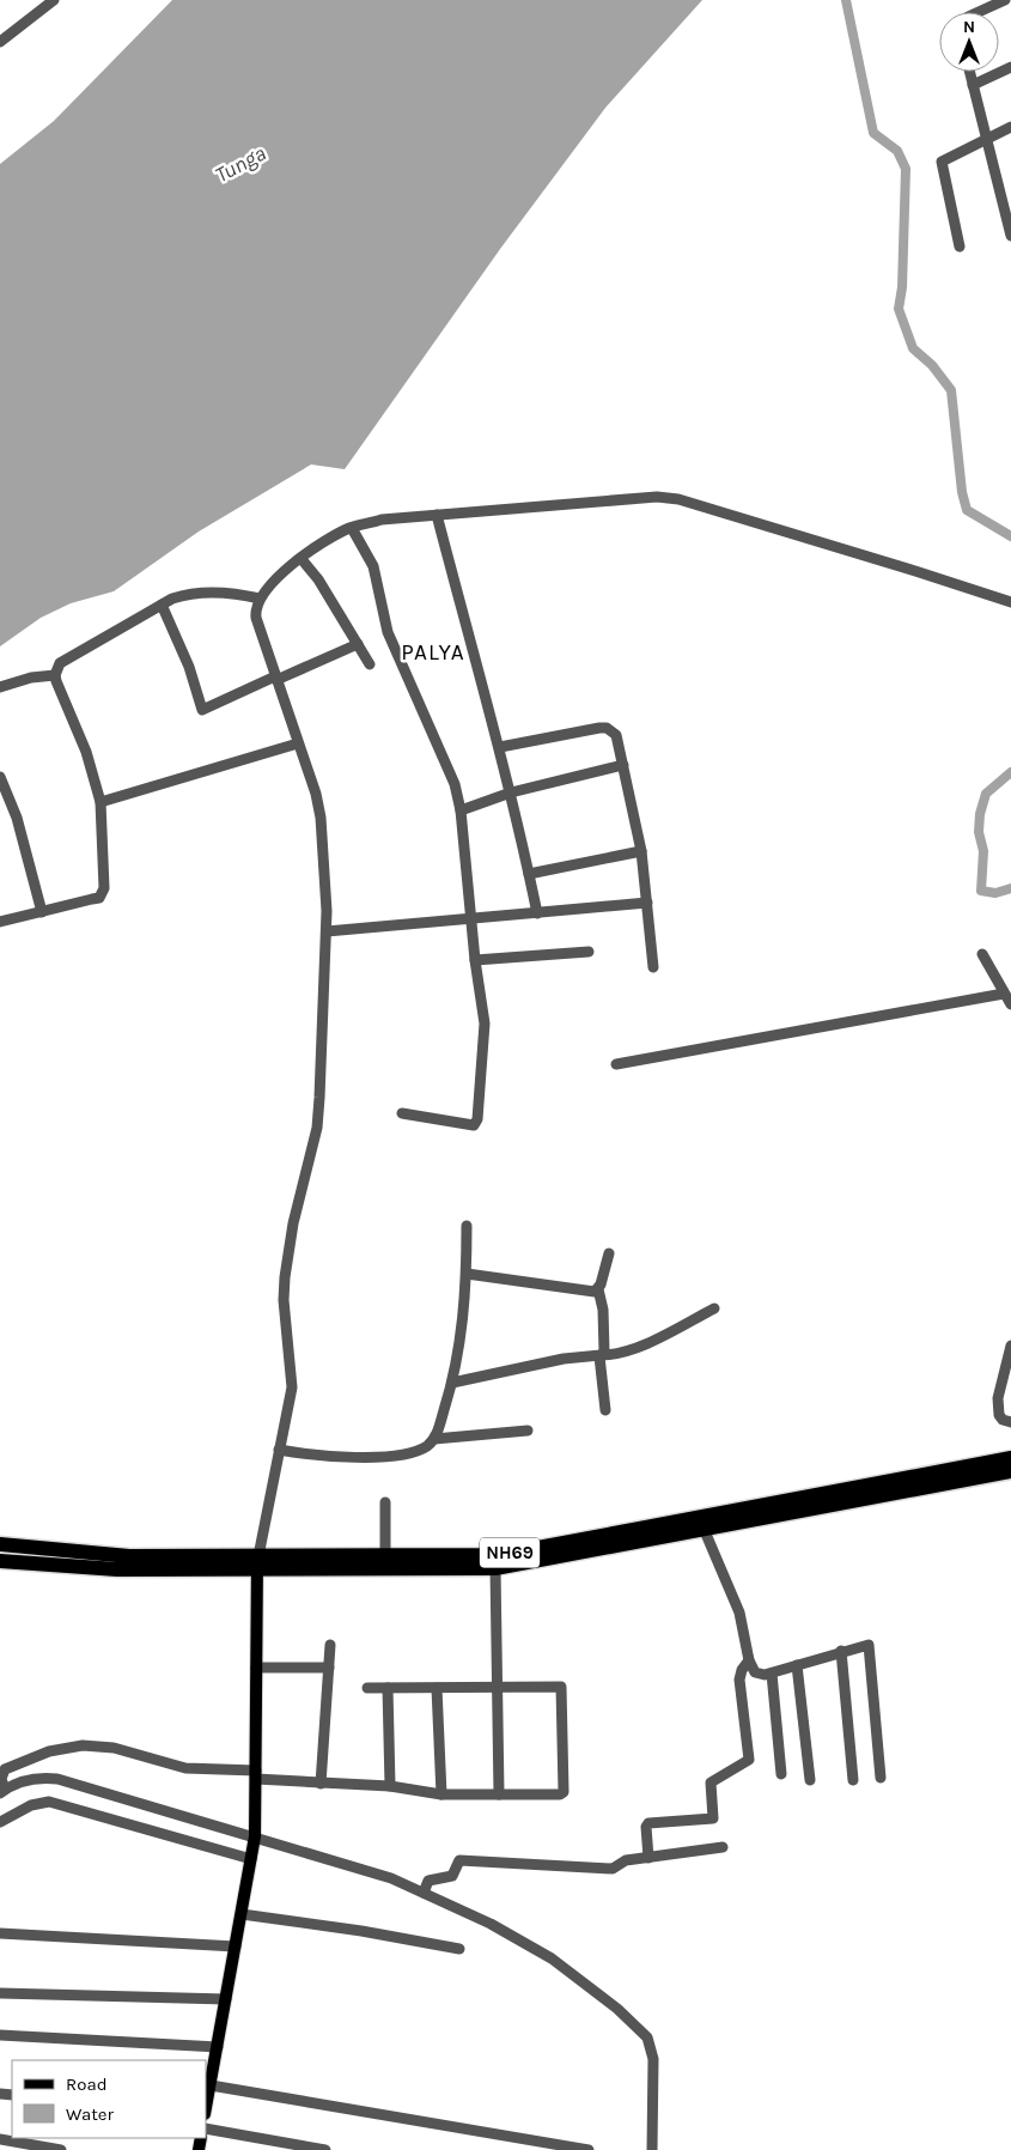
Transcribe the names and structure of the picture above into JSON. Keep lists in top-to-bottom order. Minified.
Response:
{"streets":{"highway":["NH69"]},"districts":["PALYA"],"water":["Tunga"],"legend":["Road","Water"],"north":"top"}
